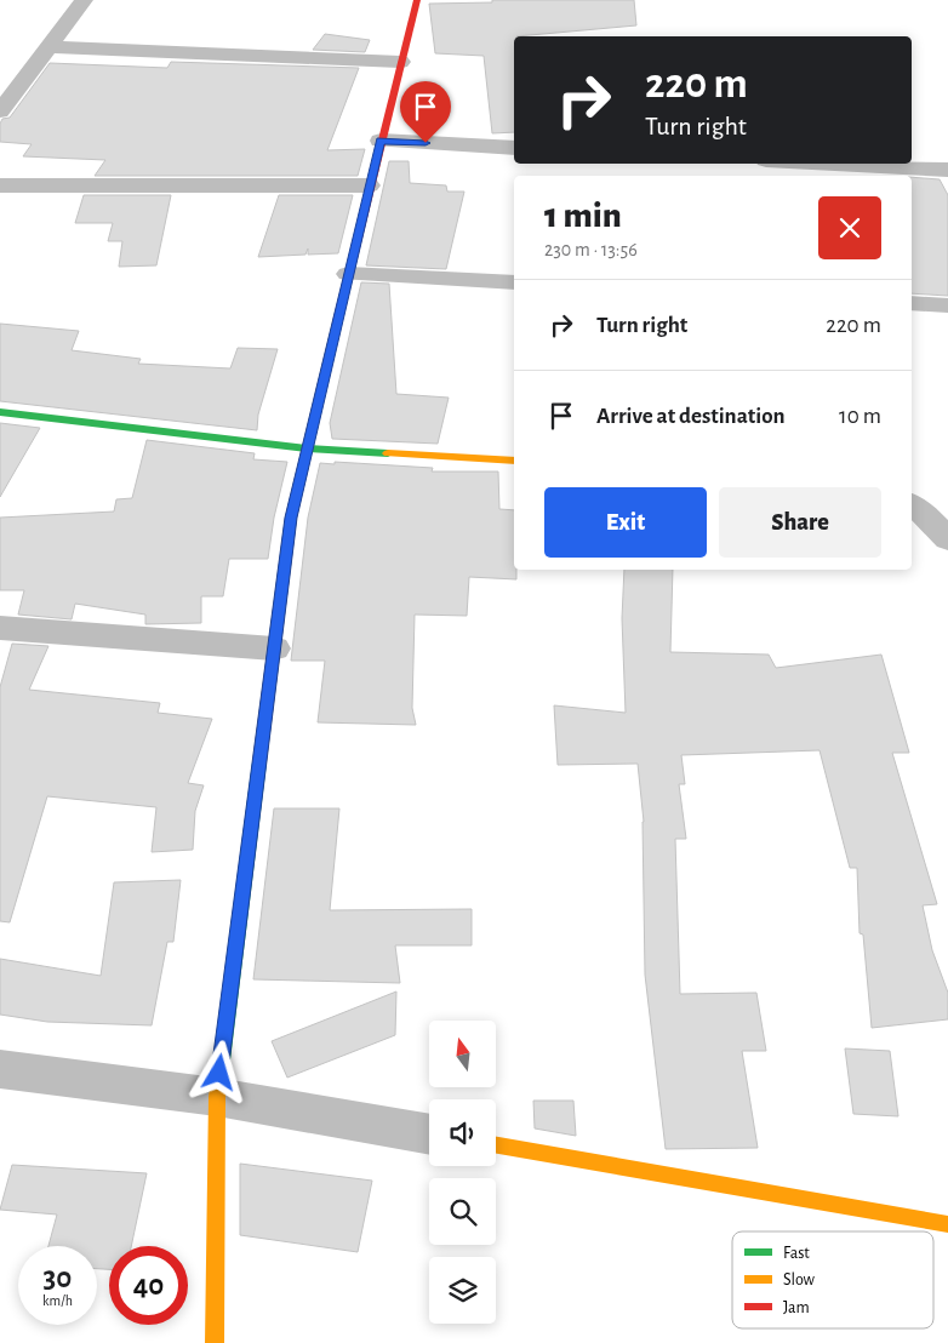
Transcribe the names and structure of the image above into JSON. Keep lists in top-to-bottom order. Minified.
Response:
{"legend":["Fast","Slow","Jam"],"north":"top","page":{"turn":["220 m","Turn right"],"heading":["1 min","230 m · 13:56"],"list":[{"name":"Turn right","value":"220 m"},{"name":"Arrive at destination","value":"10 m"}],"buttons":["Exit","Share"],"speed":"30 km/h","limit":"40"}}
